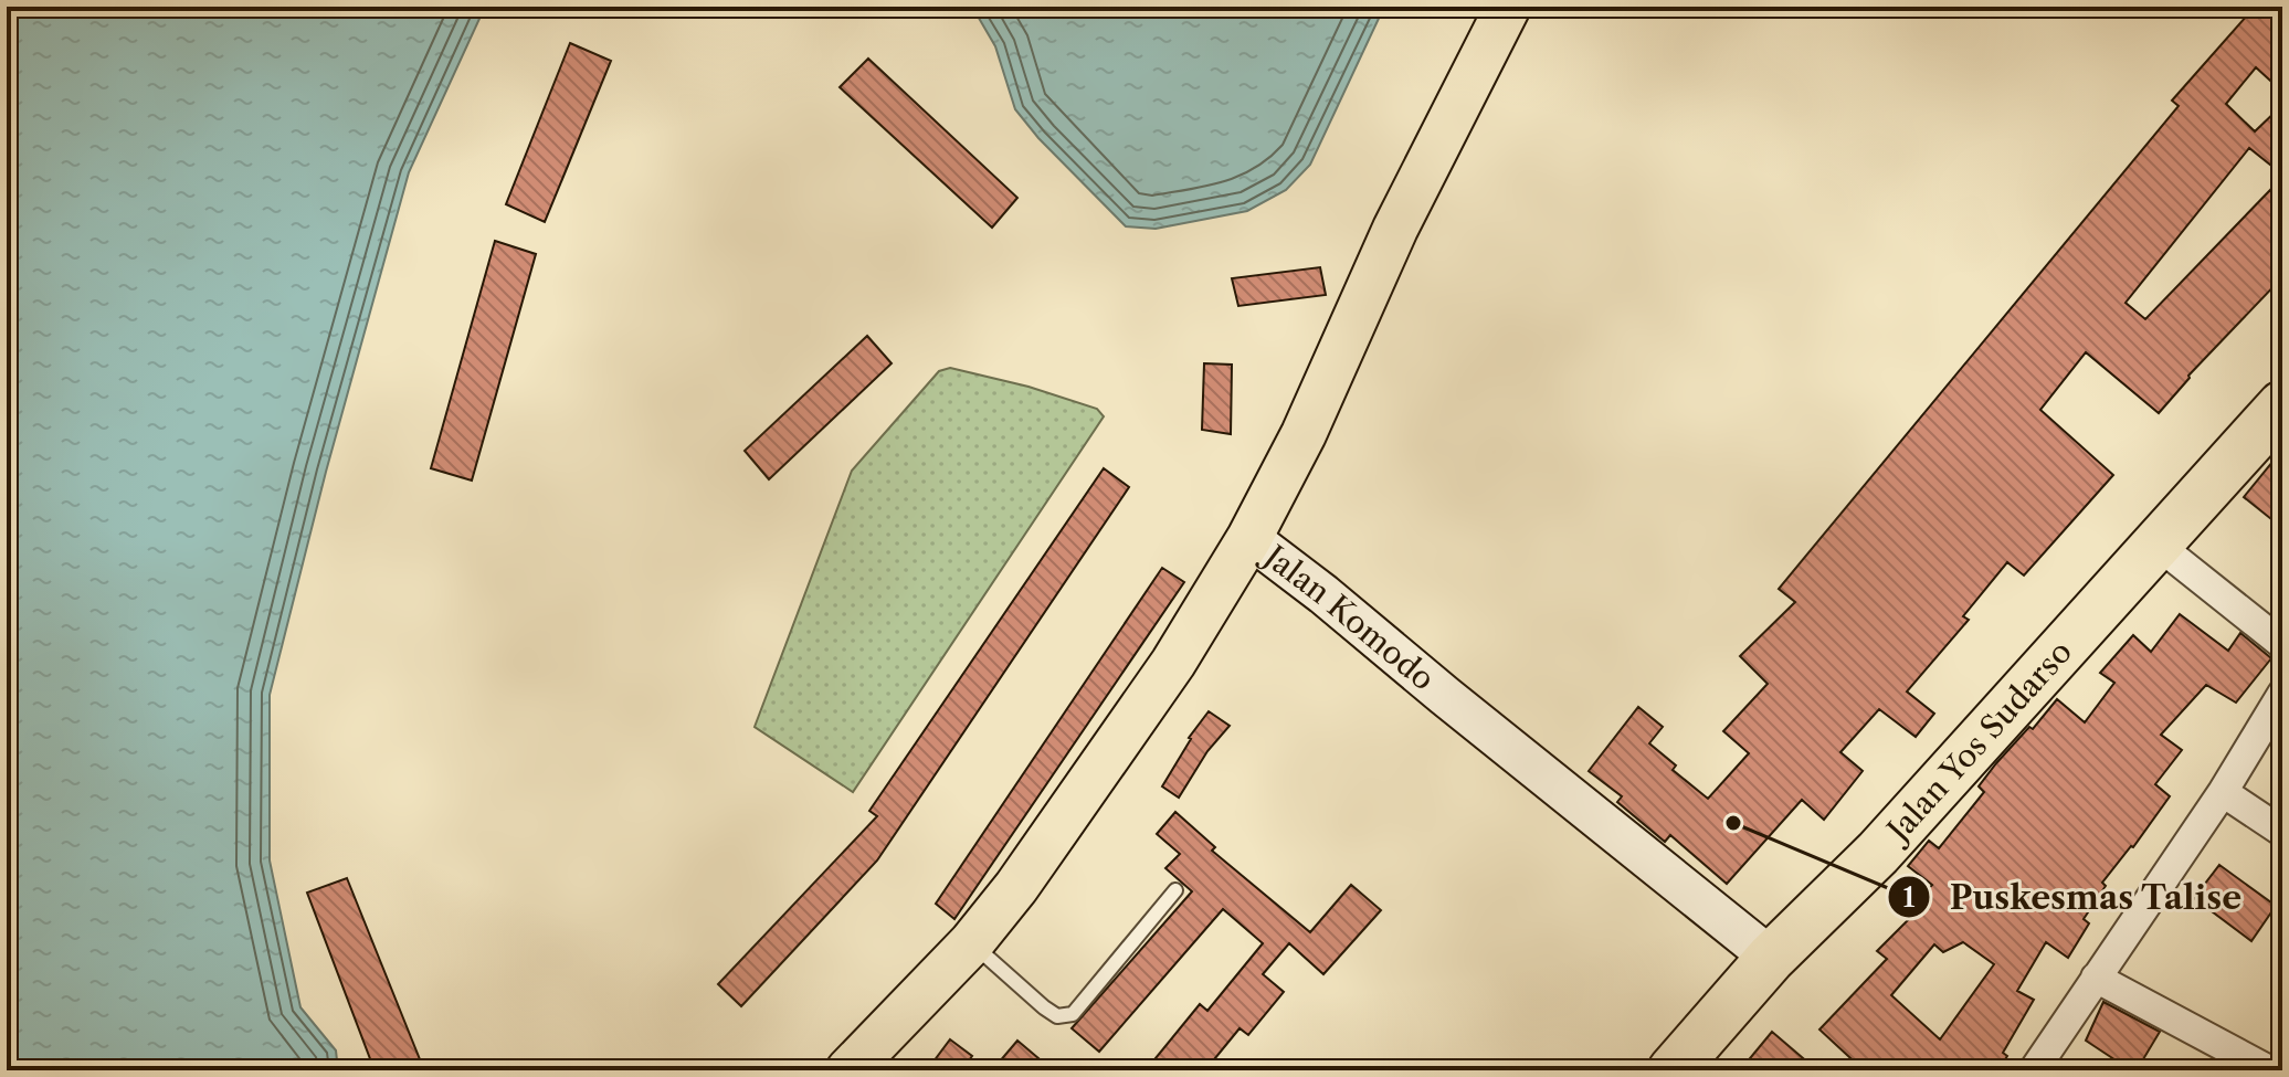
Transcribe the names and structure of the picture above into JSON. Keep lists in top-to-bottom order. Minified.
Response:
{"streets":{"highway":["Jalan Yos Sudarso"],"main road":["Jalan Komodo"]},"crossings":[["Jalan Komodo","Jalan Yos Sudarso"]],"places":["Puskesmas Talise"]}
